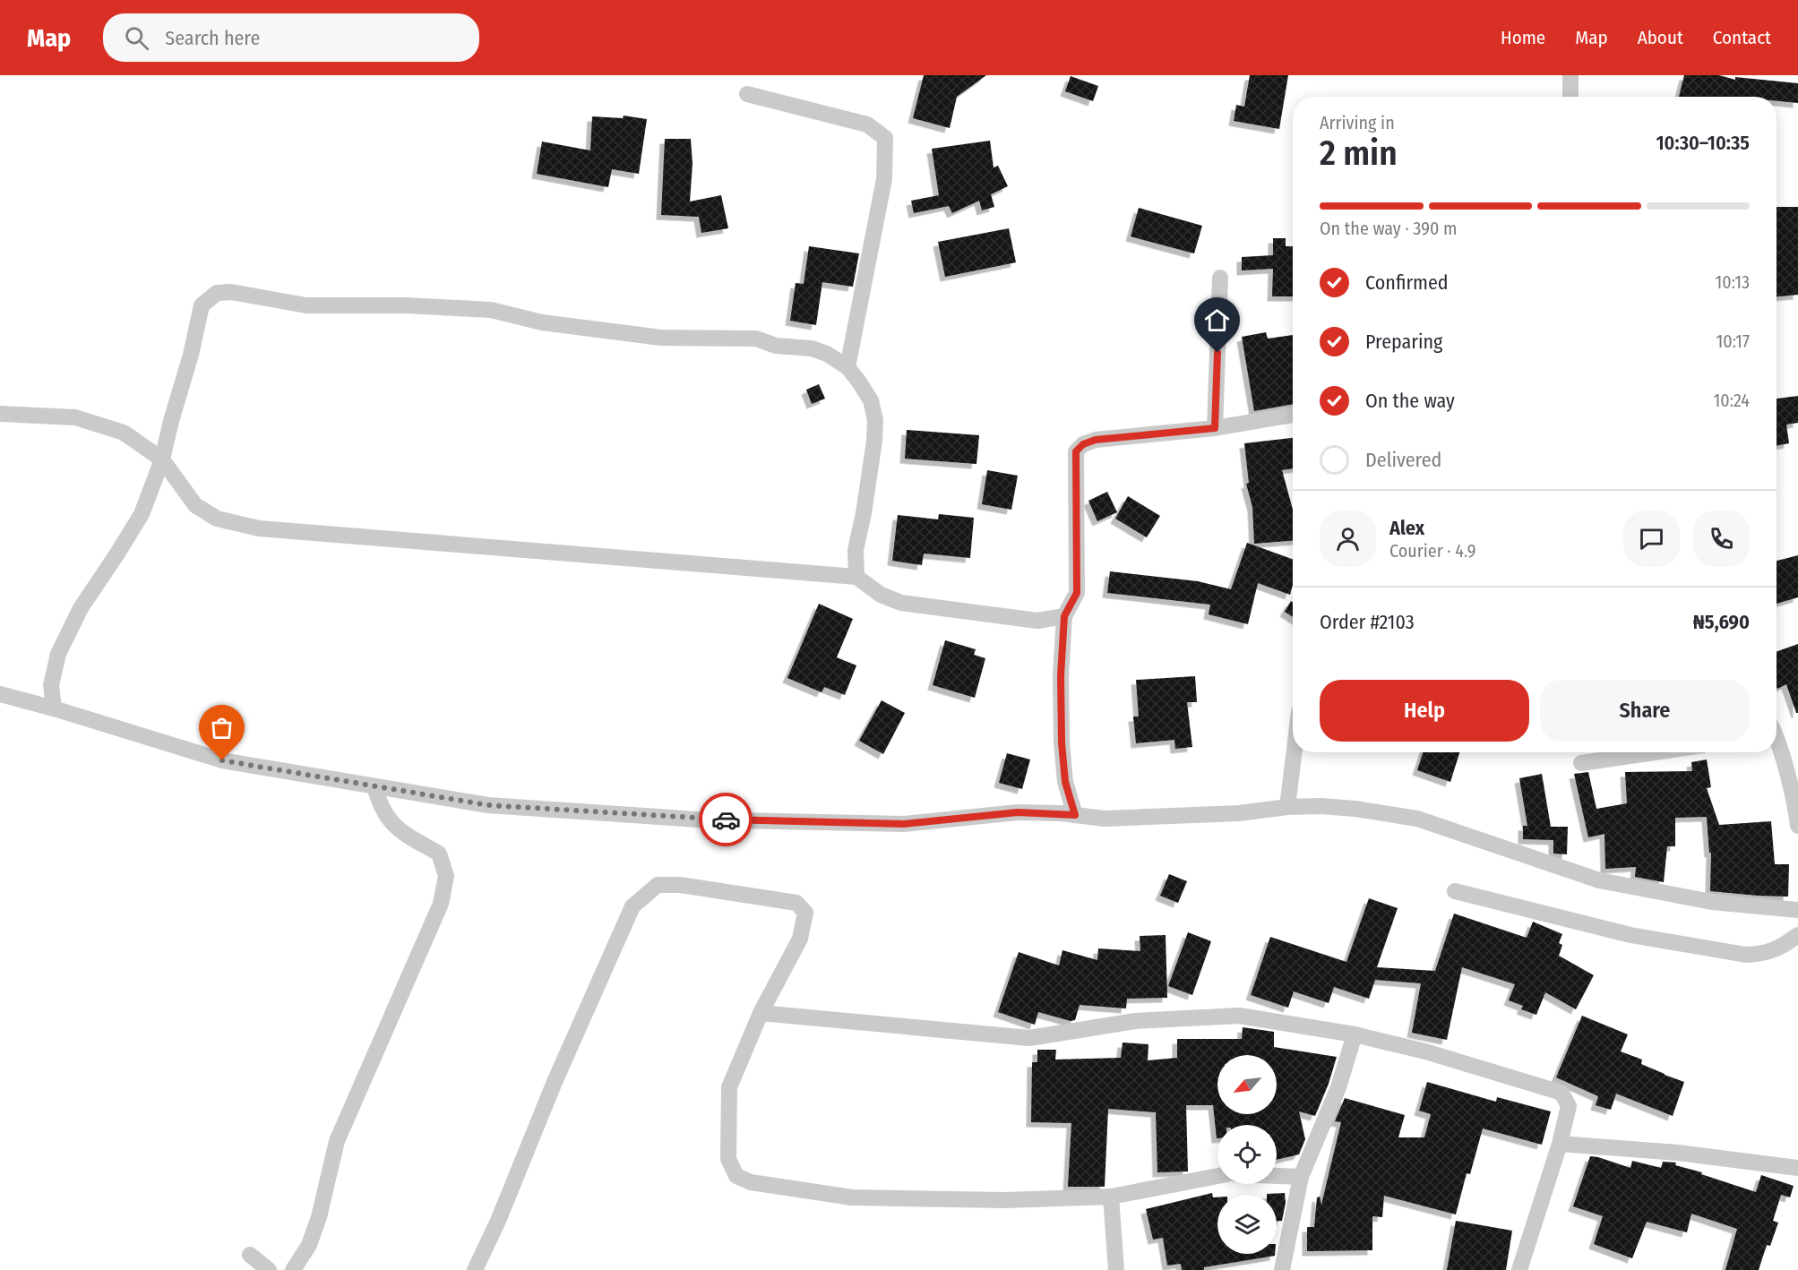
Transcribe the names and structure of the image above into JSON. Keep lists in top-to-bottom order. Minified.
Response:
{"north":"bottom left","page":{"header":"Map","search":"Search here","nav":["Home","Map","About","Contact"],"heading":["2 min","Arriving in","10:30–10:35"],"panel":["Alex","Courier · 4.9","Order #2103","₦5,690"],"bar":"On the way · 390 m","list":[["Confirmed","10:13"],["Preparing","10:17"],["On the way","10:24"],"Delivered"],"buttons":["Help","Share"]}}
